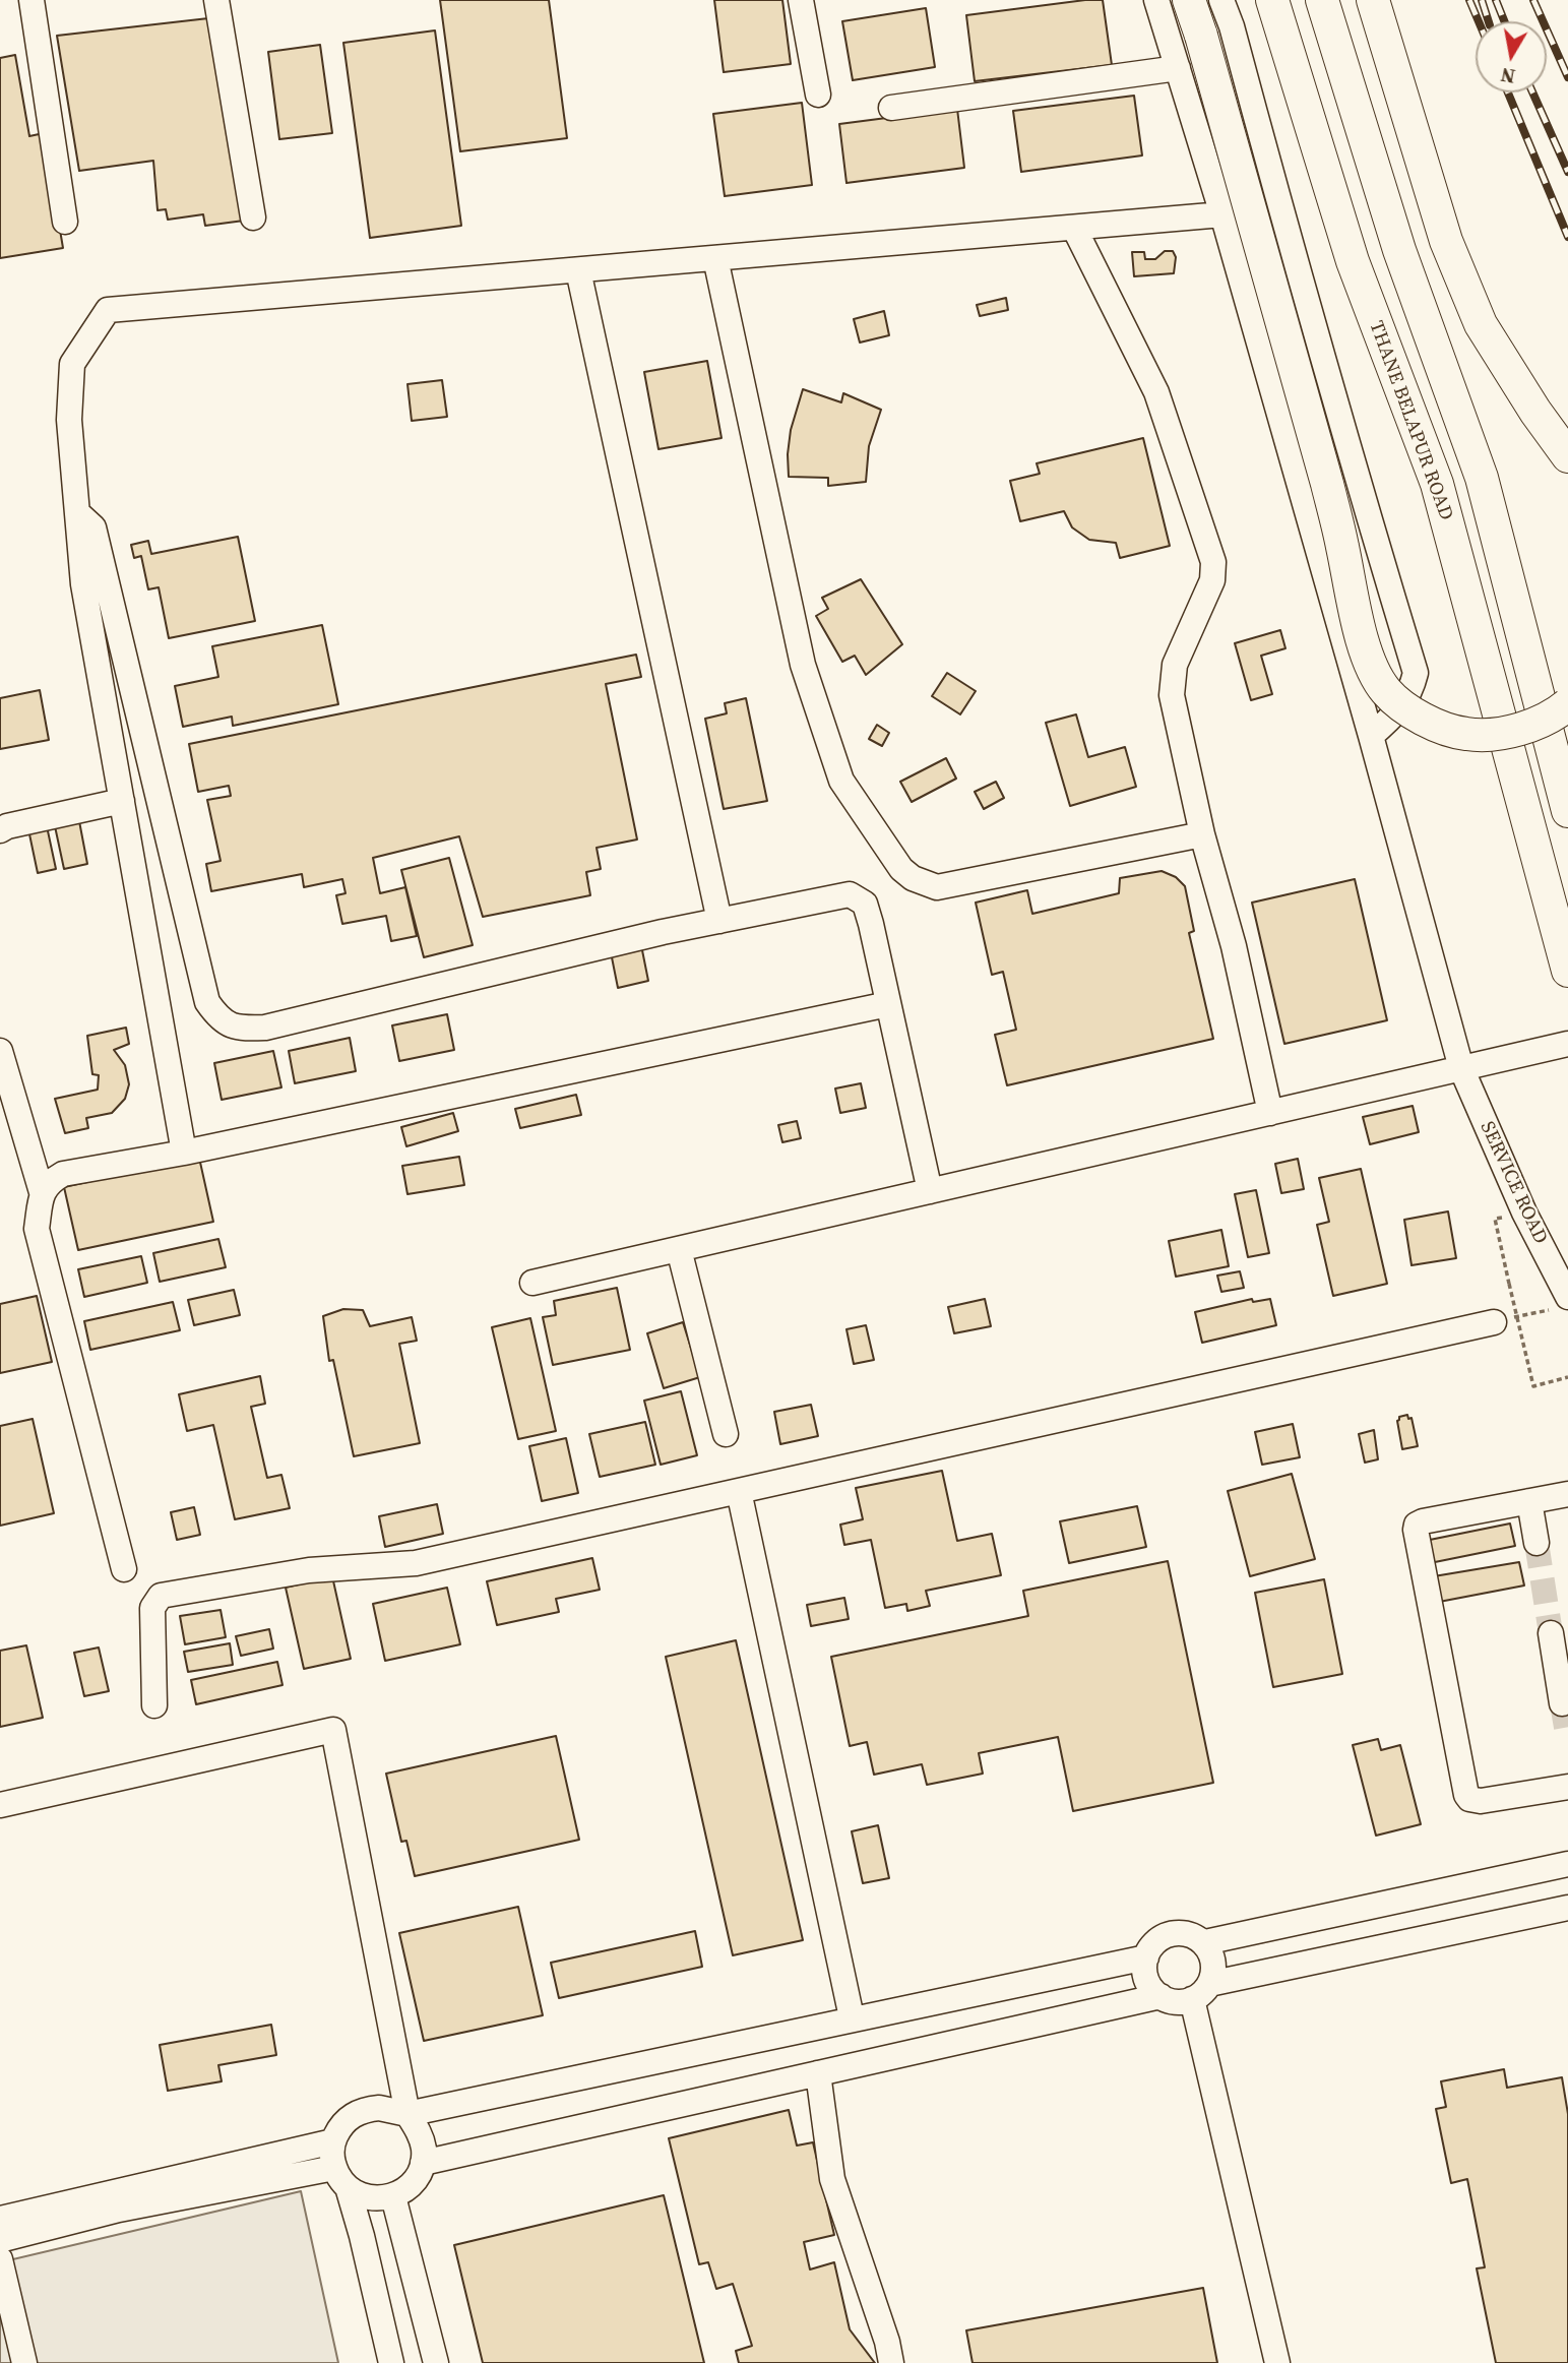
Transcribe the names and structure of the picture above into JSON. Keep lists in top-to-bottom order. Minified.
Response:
{"streets":{"main road":["THANE BELAPUR ROAD"],"street":["SERVICE ROAD"]},"north":"bottom"}
